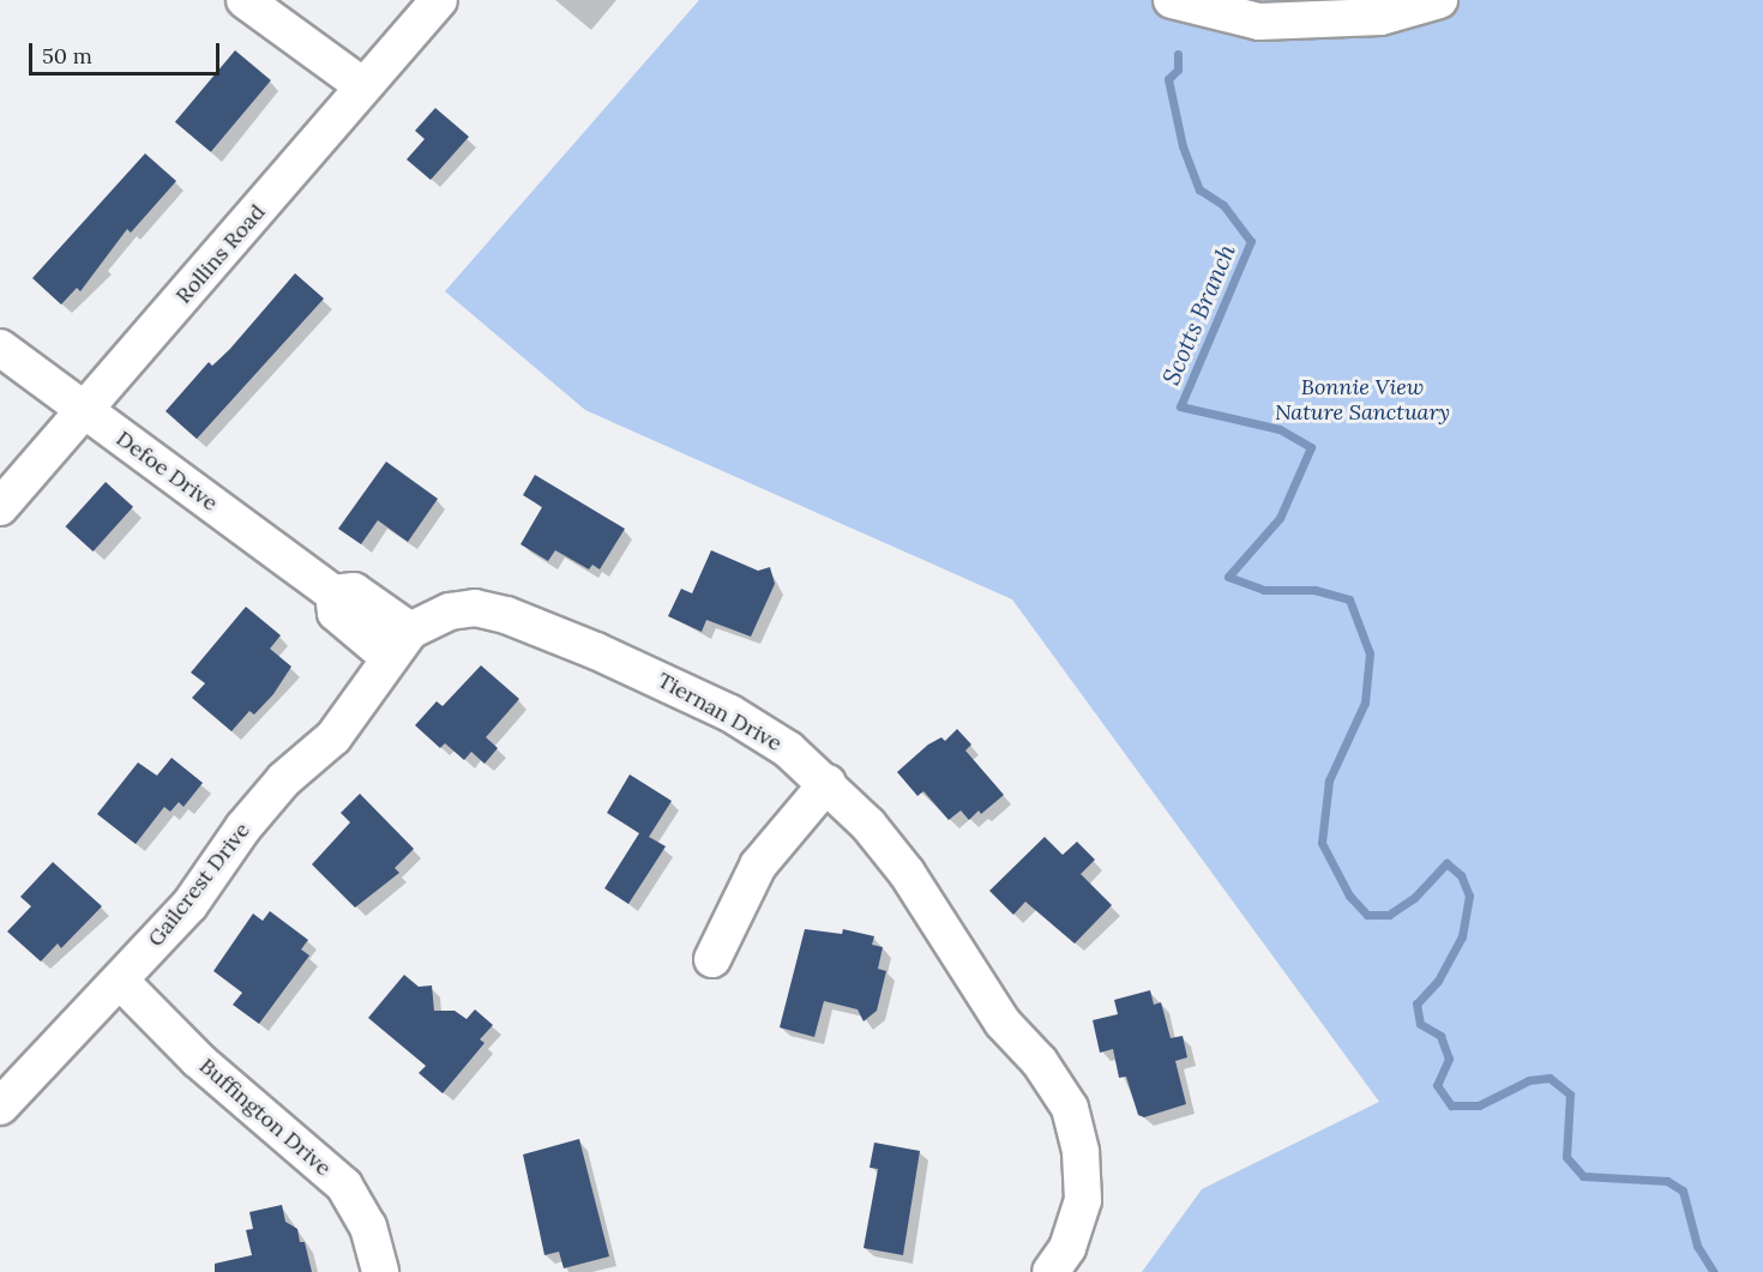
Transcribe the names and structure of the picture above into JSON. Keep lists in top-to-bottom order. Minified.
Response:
{"streets":{"street":["Rollins Road","Defoe Drive","Tiernan Drive","Gailcrest Drive","Buffington Drive"]},"crossings":[["Rollins Road","Defoe Drive"],["Defoe Drive","Tiernan Drive"],["Defoe Drive","Gailcrest Drive"],["Tiernan Drive","Gailcrest Drive"],["Gailcrest Drive","Buffington Drive"]],"water":["Scotts Branch"],"parks":["Bonnie View Nature Sanctuary"],"scale_bar":"50 m"}
